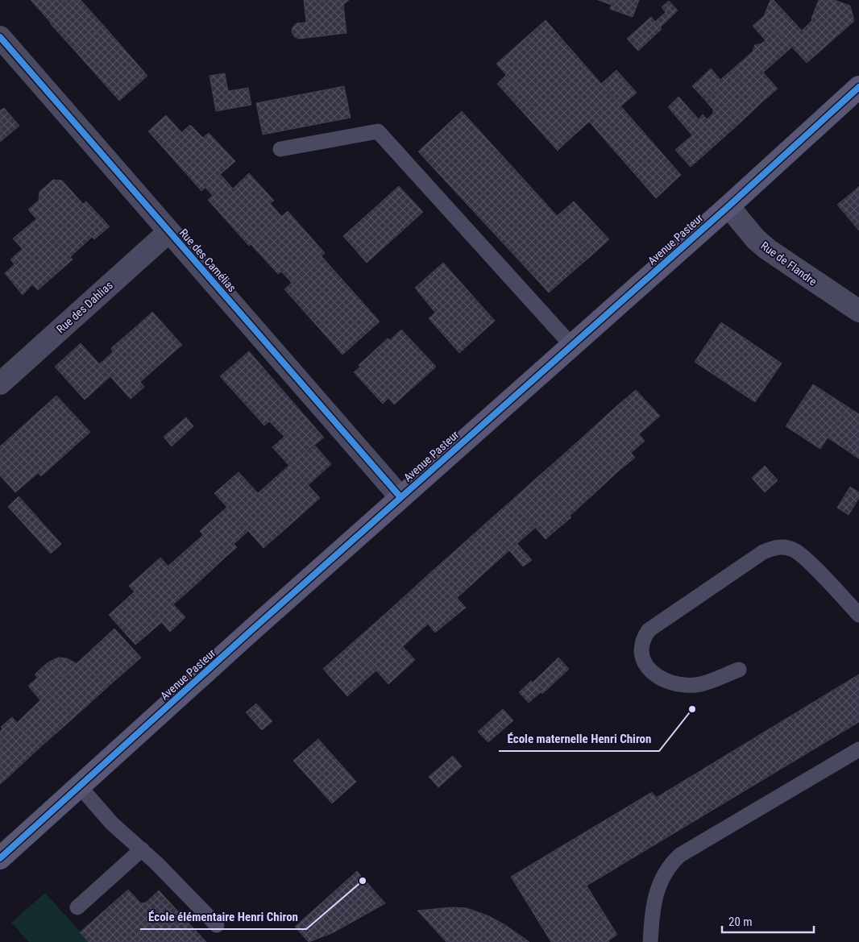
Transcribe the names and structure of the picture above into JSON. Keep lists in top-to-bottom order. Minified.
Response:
{"streets":{"main road":["Avenue Pasteur"],"street":["Rue des Camélias","Rue de Flandre","Rue des Dahlias"]},"crossings":[["Avenue Pasteur","Rue des Camélias"],["Avenue Pasteur","Rue de Flandre"],["Rue des Camélias","Rue des Dahlias"]],"places":["École maternelle Henri Chiron","École élémentaire Henri Chiron"],"scale_bar":"20 m"}
